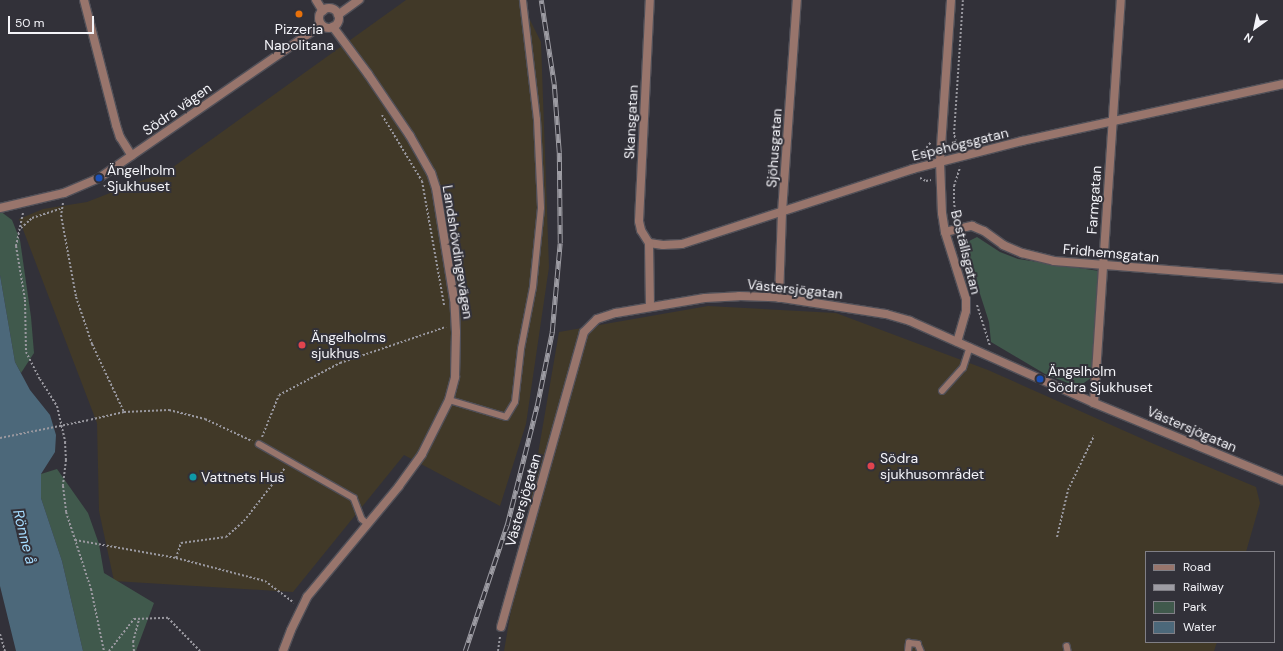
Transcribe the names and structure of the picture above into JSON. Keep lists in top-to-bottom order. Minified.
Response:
{"streets":{"street":["Södra vägen","Skansgatan","Espehögsgatan","Sjöhusgatan","Farmgatan","Landshövdingevägen","Boställsgatan","Fridhemsgatan","Västersjögatan"]},"crossings":[["Södra vägen","Landshövdingevägen"],["Skansgatan","Espehögsgatan"],["Espehögsgatan","Sjöhusgatan"],["Espehögsgatan","Farmgatan"],["Espehögsgatan","Boställsgatan"],["Sjöhusgatan","Västersjögatan"],["Farmgatan","Fridhemsgatan"],["Farmgatan","Västersjögatan"],["Boställsgatan","Fridhemsgatan"],["Boställsgatan","Västersjögatan"]],"water":["Rönne å"],"places":["Pizzeria Napolitana","Ängelholm Sjukhuset","Ängelholms sjukhus","Ängelholm Södra Sjukhuset","Södra sjukhusområdet","Vattnets Hus"],"legend":["Road","Railway","Park","Water"],"scale_bar":"50 m","north":"bottom left"}
